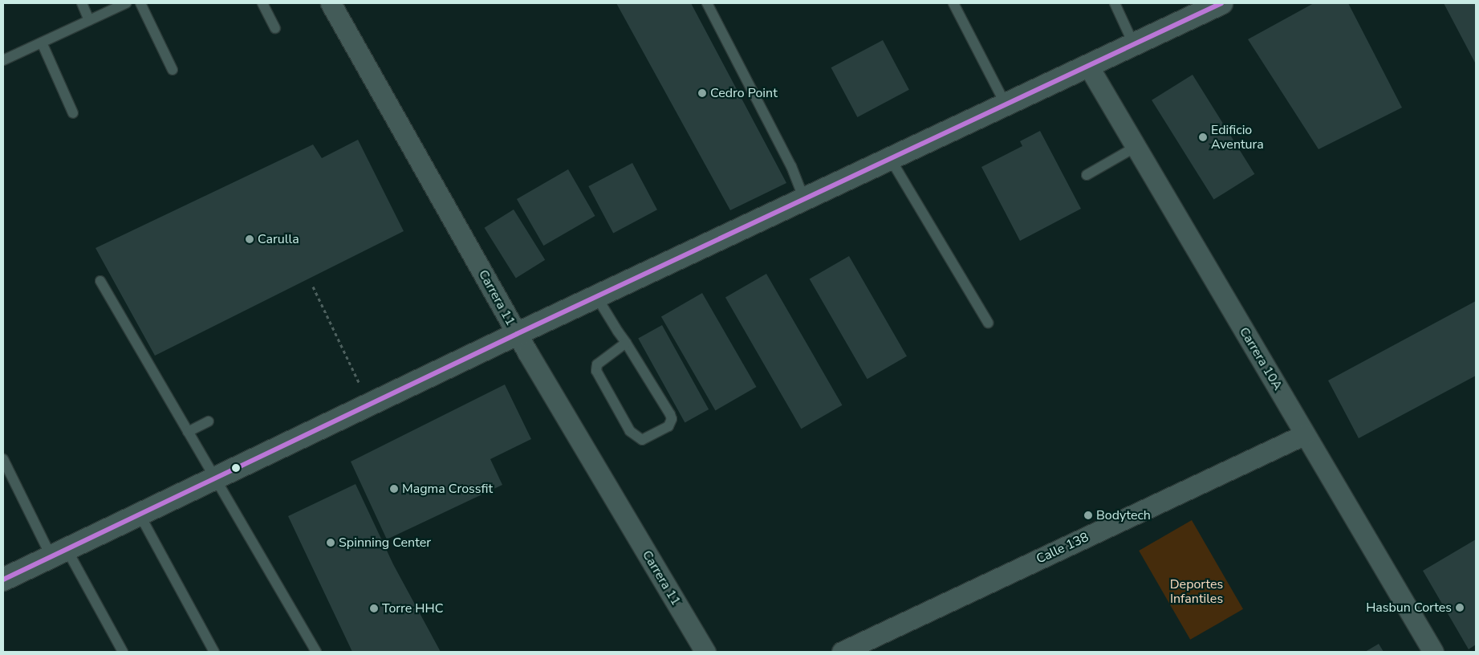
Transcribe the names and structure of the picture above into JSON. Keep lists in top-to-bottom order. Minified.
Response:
{"streets":{"street":["Carrera 11","Carrera 10A","Calle 138"]},"crossings":[["Carrera 10A","Calle 138"]],"parks":["Deportes Infantiles"],"places":["Cedro Point","Edificio Aventura","Carulla","Magma Crossfit","Bodytech","Spinning Center","Hasbun Cortes","Torre HHC"]}
